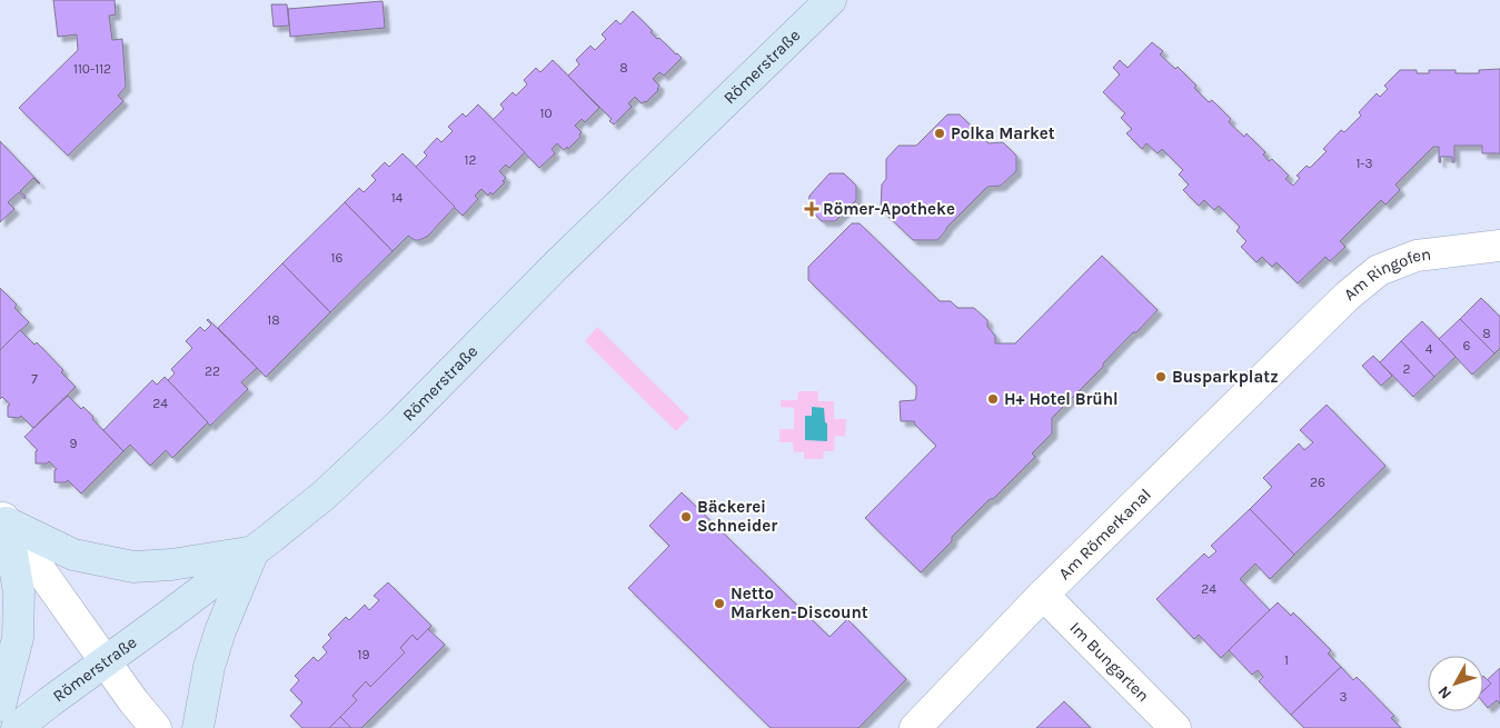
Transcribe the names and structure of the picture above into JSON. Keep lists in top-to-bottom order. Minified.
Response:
{"streets":{"main road":["Römerstraße"],"street":["Am Ringofen","Am Römerkanal","Im Bungarten"]},"crossings":[["Am Ringofen","Am Römerkanal"],["Am Römerkanal","Im Bungarten"]],"places":{"other":["Polka Market","Busparkplatz","H+ Hotel Brühl","Bäckerei Schneider","Netto Marken-Discount"],"health":["Römer-Apotheke"]},"house_numbers":["8","110-112","10","12","1-3","14","16","18","8","6","4","2","22","7","24","9","26","24","19","1","3"],"north":"bottom left"}
